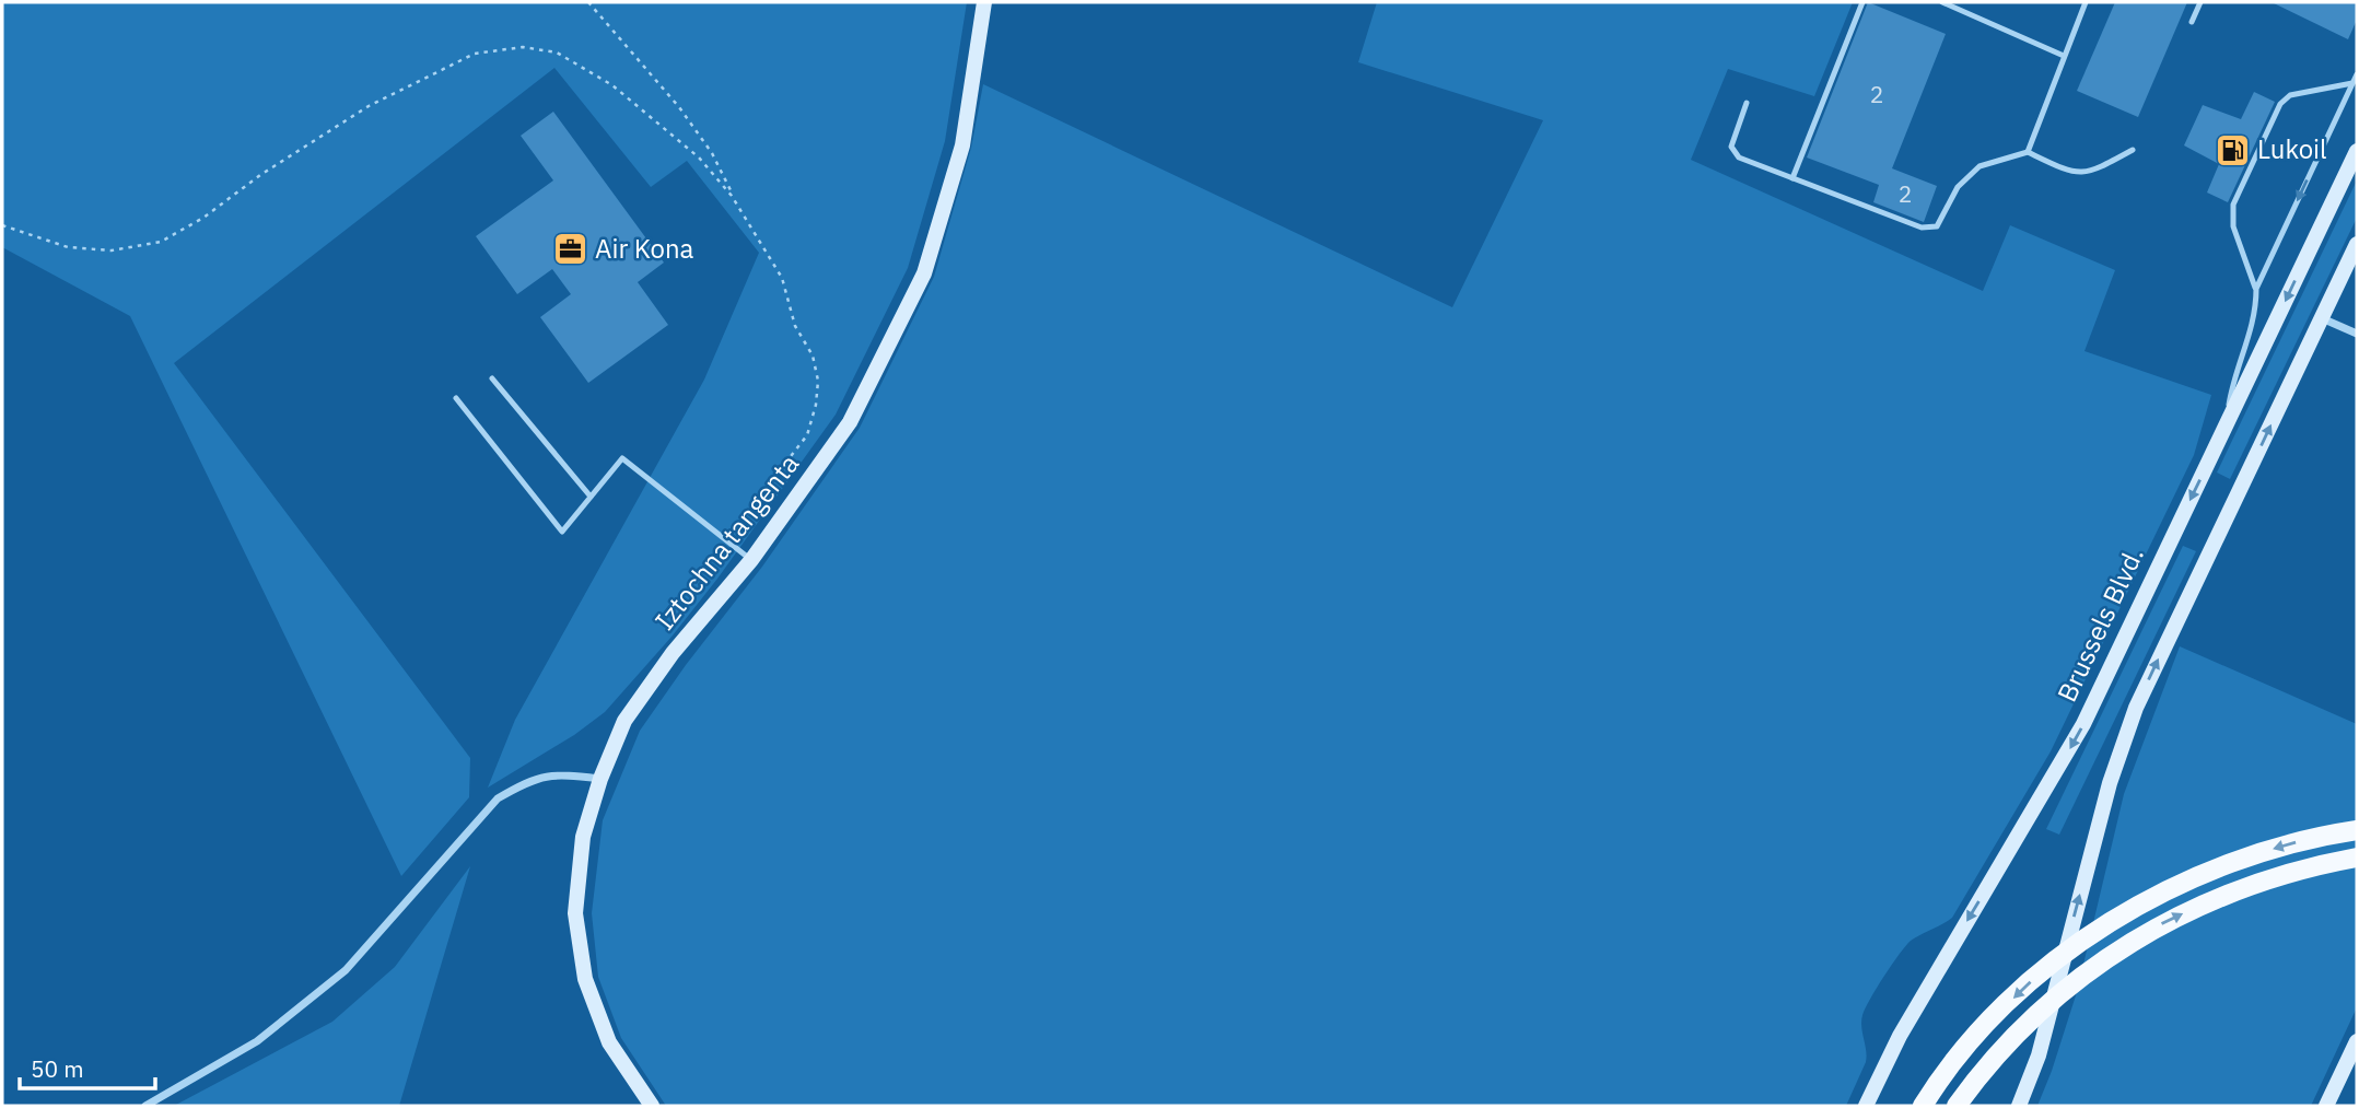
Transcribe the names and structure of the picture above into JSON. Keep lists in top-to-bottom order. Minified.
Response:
{"streets":{"main road":["Iztochna tangenta","Brussels Blvd."]},"places":{"fuel station":["Lukoil"],"office":["Air Kona"]},"house_numbers":["2","2"],"scale_bar":"50 m"}
